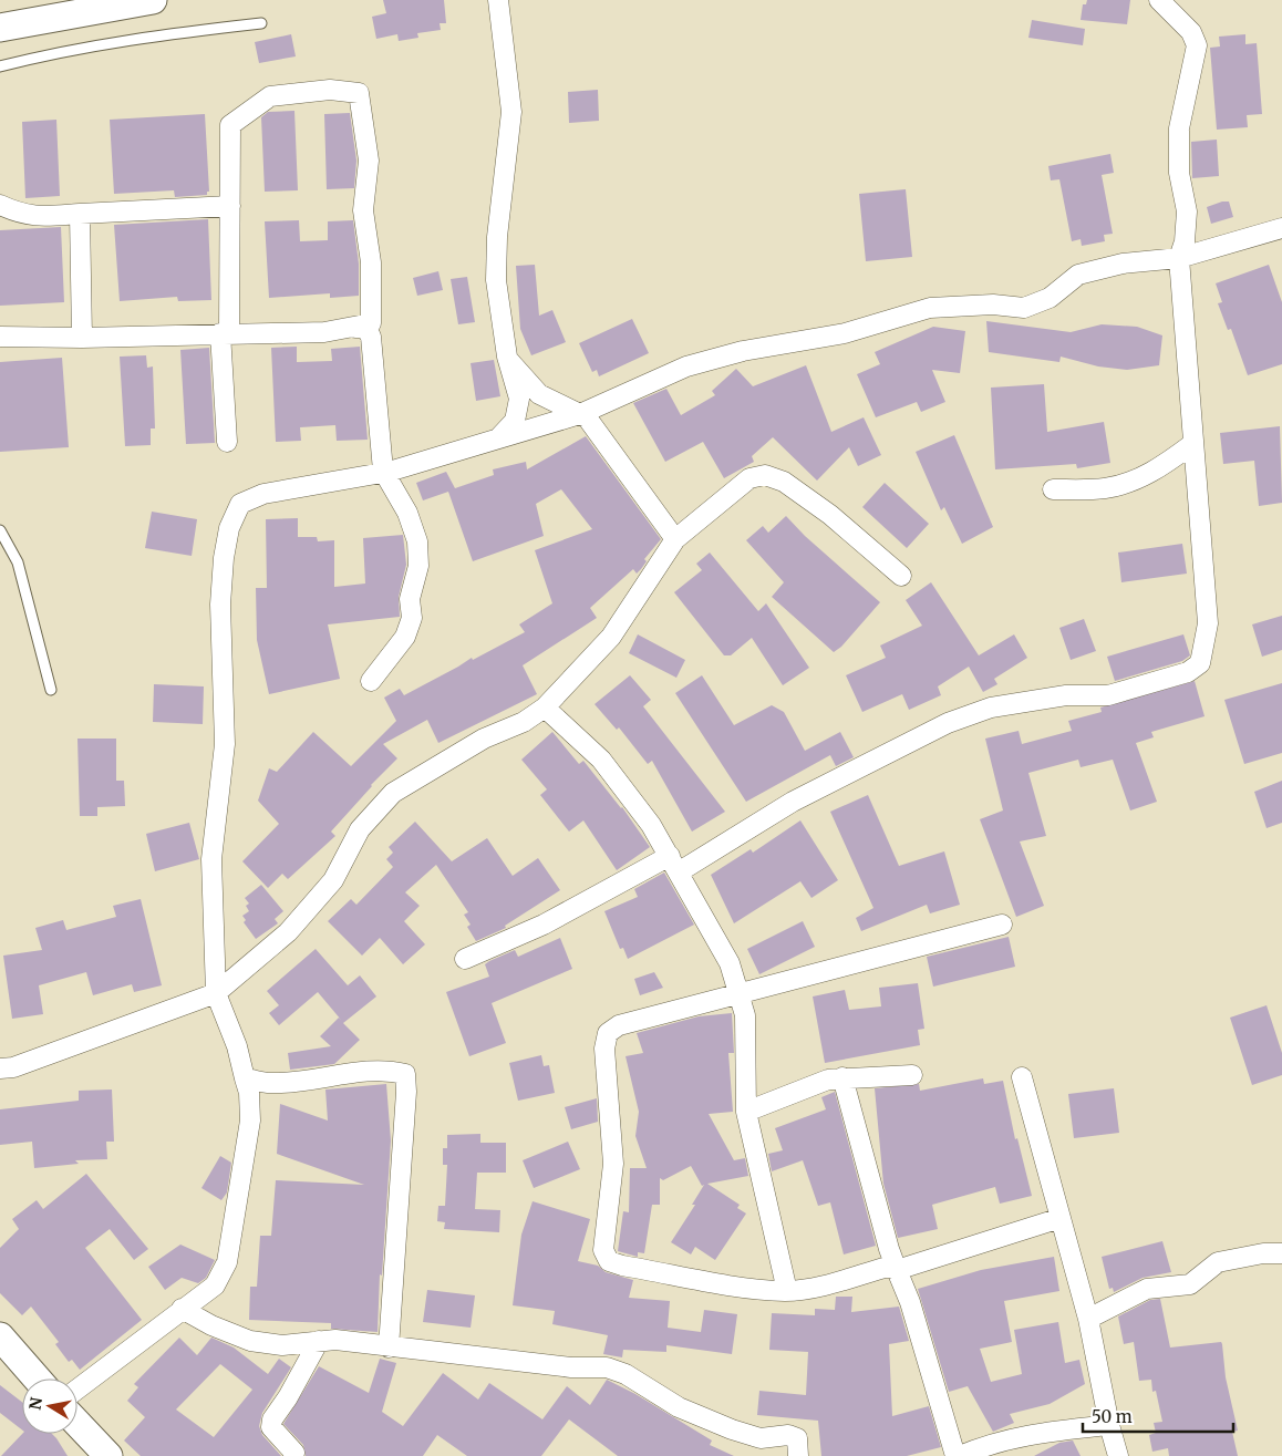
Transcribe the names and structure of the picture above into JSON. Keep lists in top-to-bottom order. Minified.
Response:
{"scale_bar":"50 m","north":"left"}
